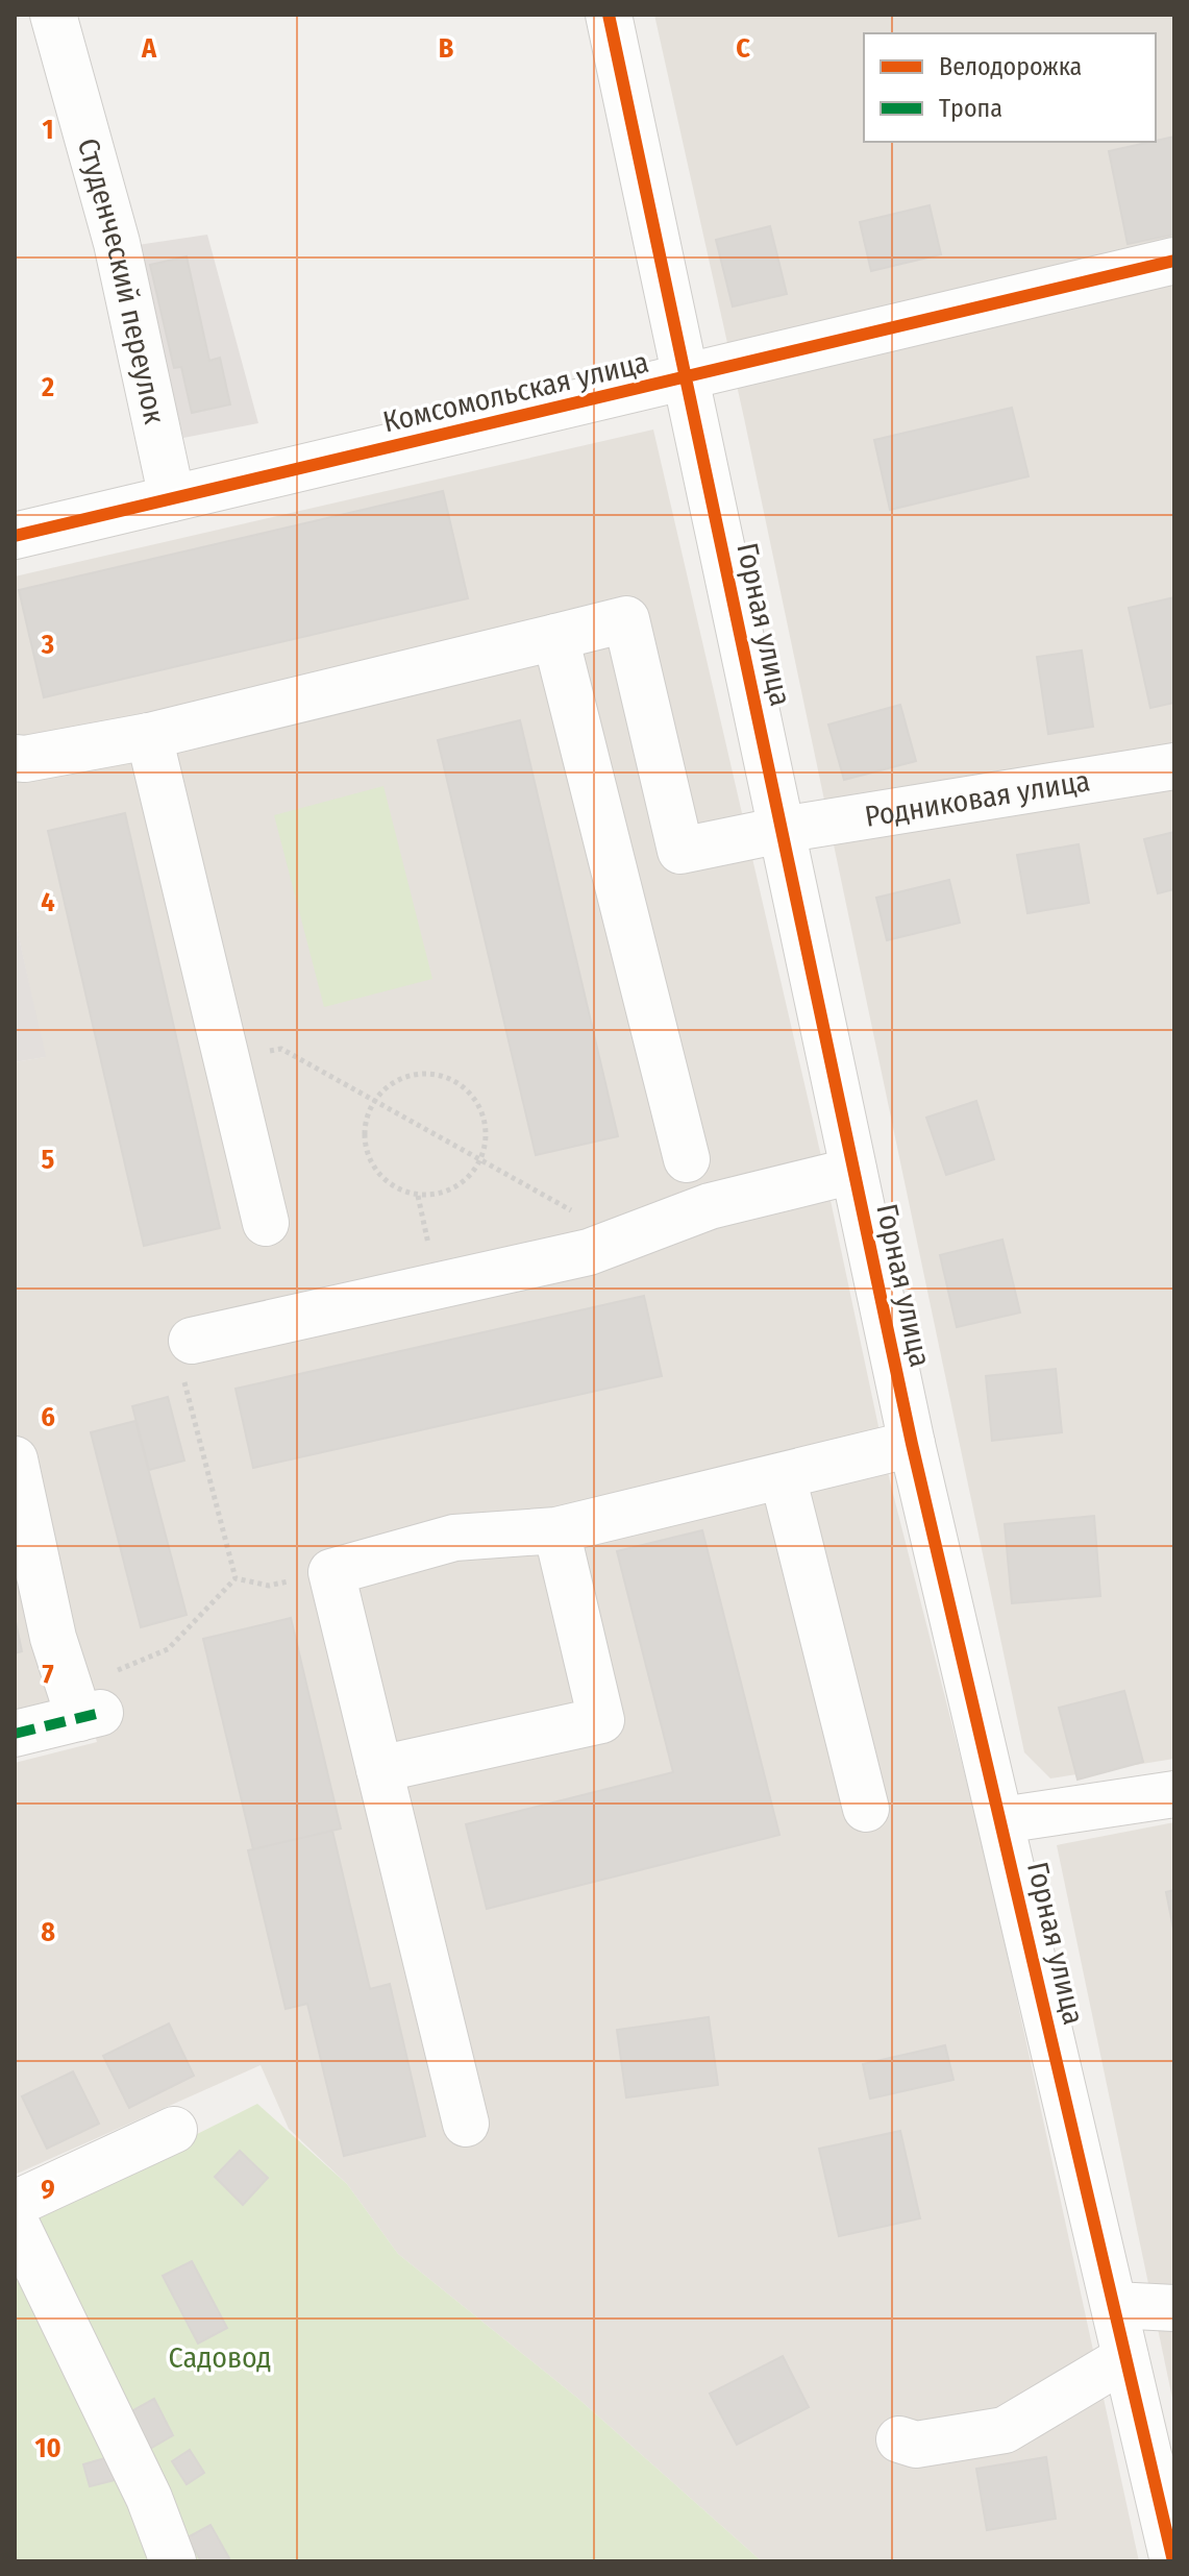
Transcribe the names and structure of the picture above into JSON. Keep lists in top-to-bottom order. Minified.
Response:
{"streets":{"street":["Студенческий переулок","Комсомольская улица","Горная улица","Родниковая улица"]},"crossings":[["Студенческий переулок","Комсомольская улица"],["Комсомольская улица","Горная улица"],["Горная улица","Родниковая улица"]],"parks":["Садовод"],"legend":["Велодорожка","Тропа"],"grid":{"columns":["A","B","C"],"rows":["1","2","3","4","5","6","7","8","9","10"]}}
